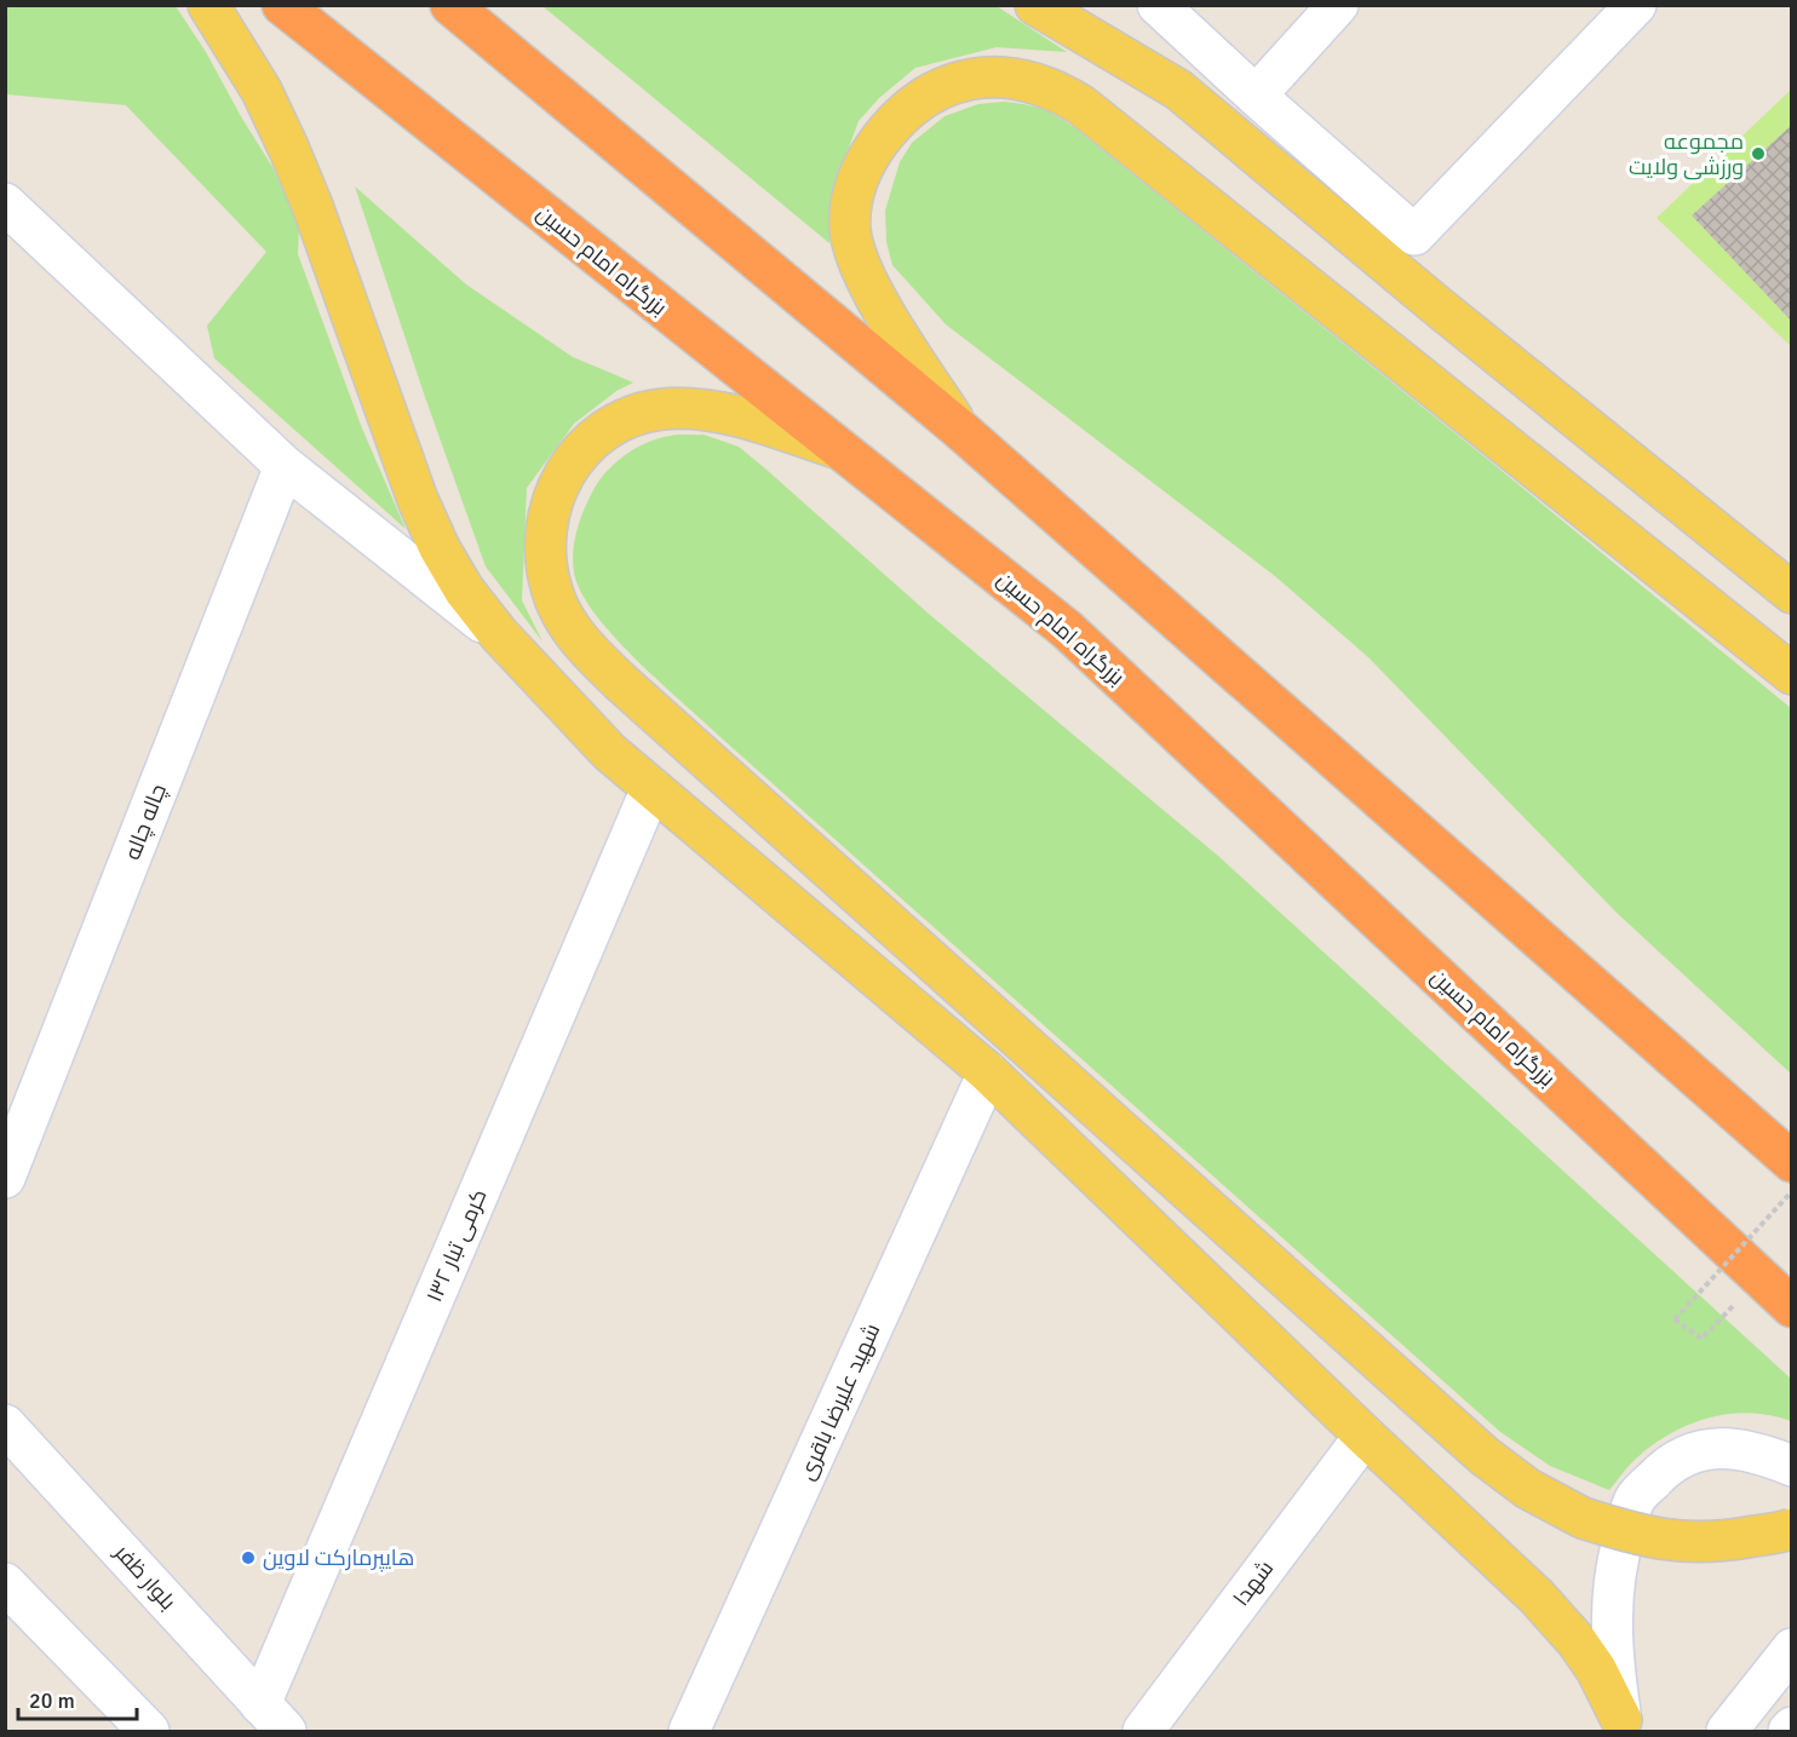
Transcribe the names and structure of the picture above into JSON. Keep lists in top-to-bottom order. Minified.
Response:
{"streets":{"highway":["بزرگراه امام حسین"],"street":["چاله چاله","کرمی تبار ۱۳۲","شهید علیرضا باقری","بلوار ظفر","شهدا"]},"crossings":[["کرمی تبار ۱۳۲","بلوار ظفر"]],"places":["مجموعه ورزشی ولایت","هایپرمارکت لاوین"],"scale_bar":"20 m"}
